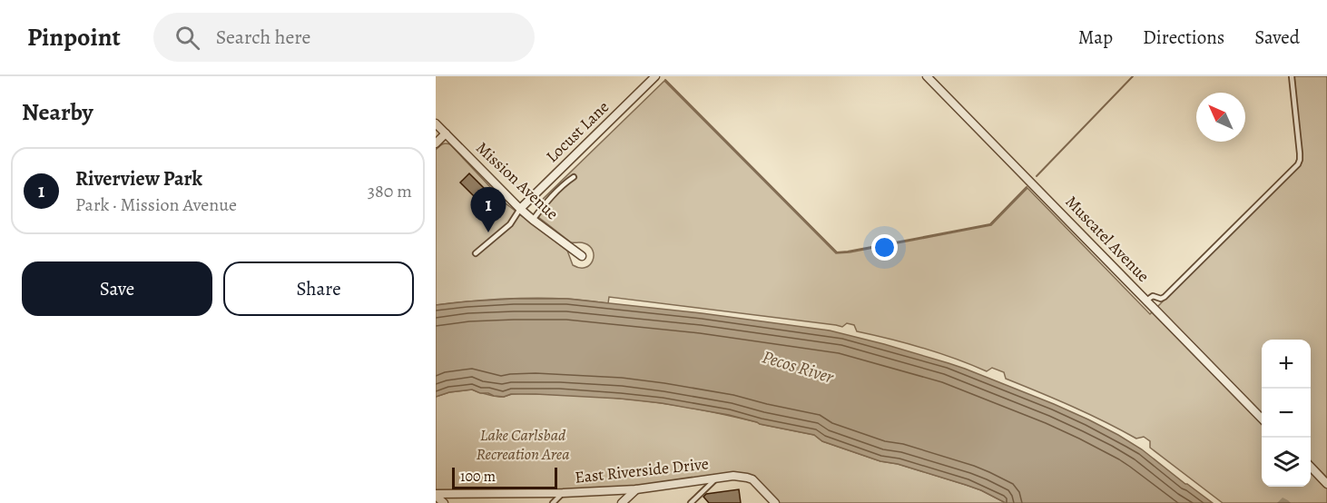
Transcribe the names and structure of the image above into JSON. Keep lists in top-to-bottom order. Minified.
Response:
{"streets":{"street":["Locust Lane","Mission Avenue","Muscatel Avenue","East Riverside Drive"]},"crossings":[["Locust Lane","Mission Avenue"]],"water":["Pecos River"],"parks":["Lake Carlsbad Recreation Area"],"scale_bar":"100 m","north":"top left","page":{"header":"Pinpoint","search":"Search here","nav":["Map","Directions","Saved"],"heading":"Nearby","list":[{"mark":"1","name":"Riverview Park","note":"Park · Mission Avenue","value":"380 m"}],"pins":"1","buttons":["Save","Share"],"map_buttons":["+","−"],"scale":"100 m"}}
